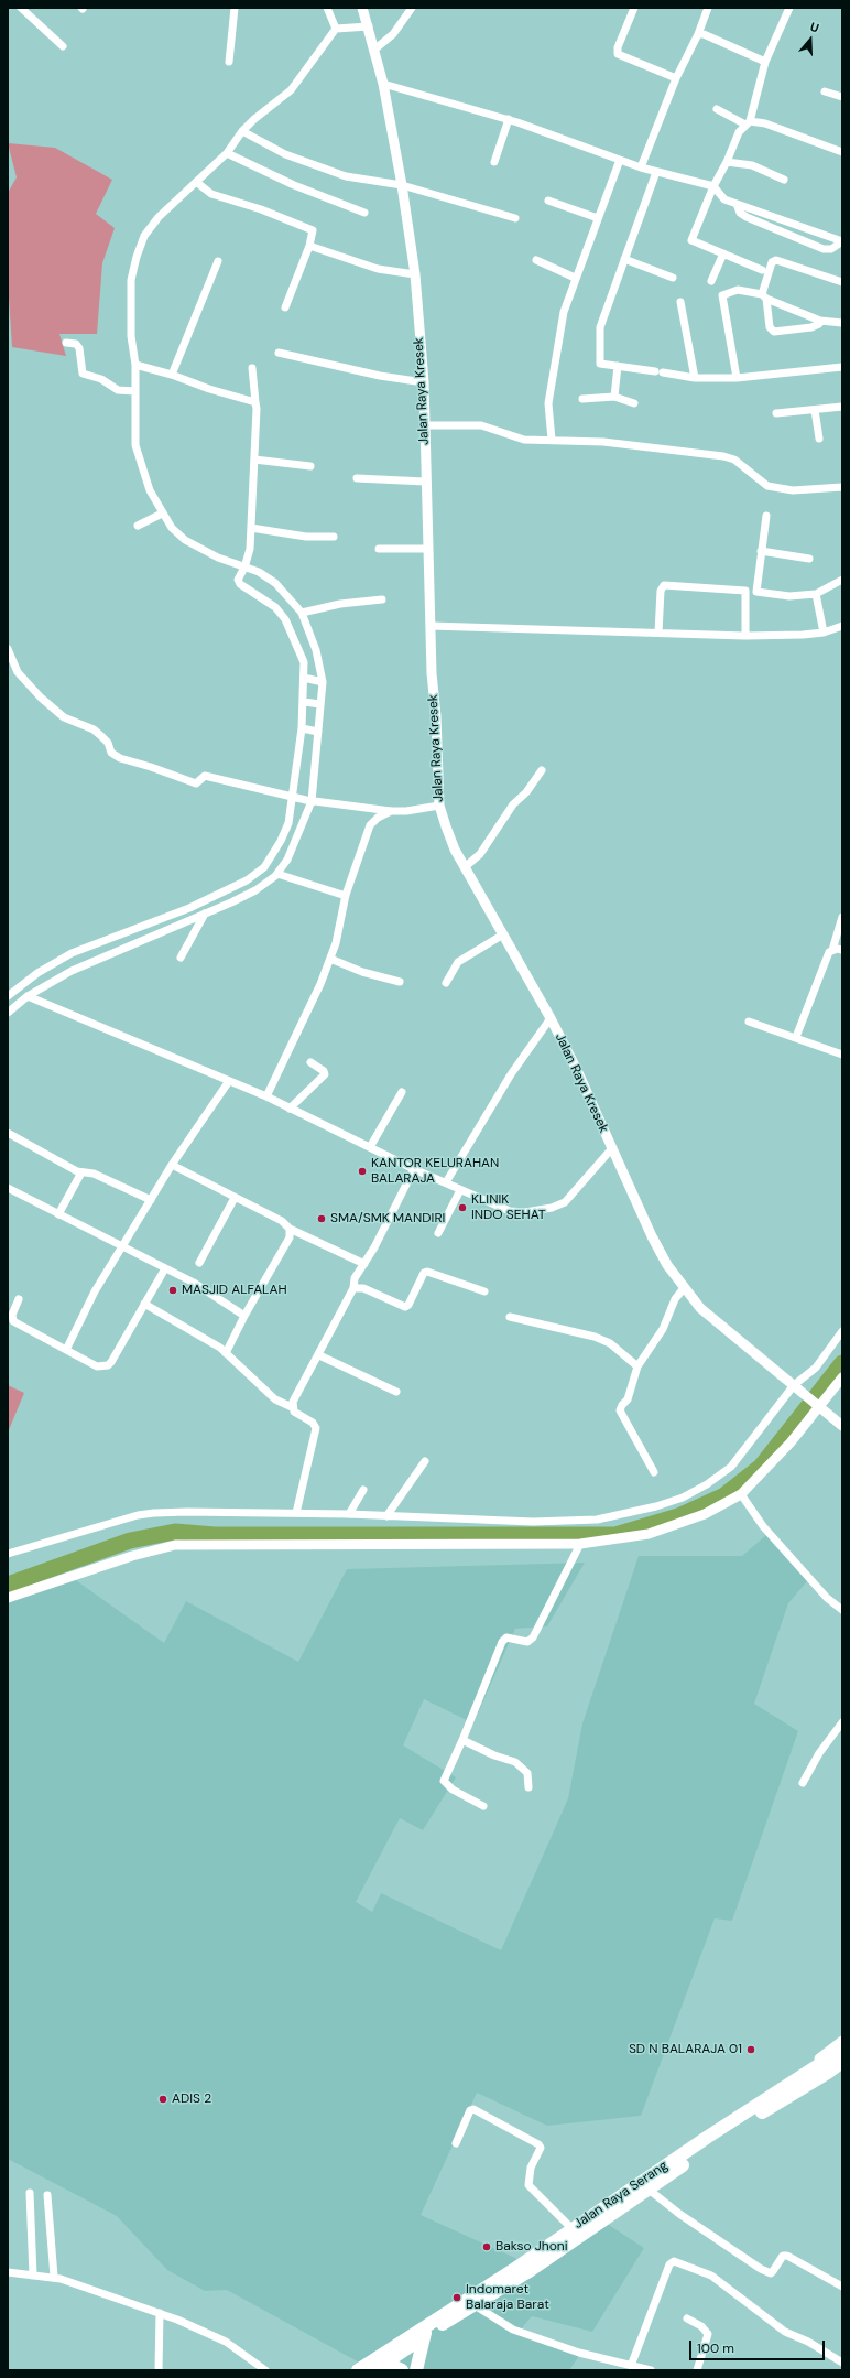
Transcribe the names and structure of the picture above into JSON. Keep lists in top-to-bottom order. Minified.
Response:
{"streets":{"highway":["Jalan Raya Serang"],"main road":["Jalan Raya Kresek"]},"places":["KANTOR KELURAHAN BALARAJA","KLINIK INDO SEHAT","SMA/SMK MANDIRI","MASJID ALFALAH","SD N BALARAJA 01","ADIS 2","Bakso Jhoni","Indomaret Balaraja Barat"],"scale_bar":"100 m","north":"top"}
